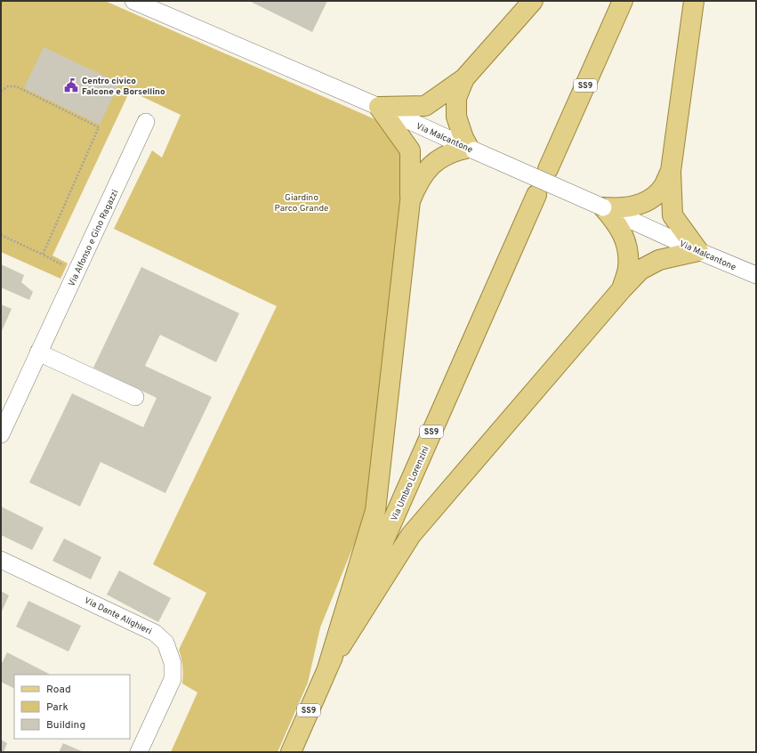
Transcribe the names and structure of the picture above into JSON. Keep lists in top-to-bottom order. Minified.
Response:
{"streets":{"main road":["SS9","Via Umbro Lorenzini"],"street":["Via Malcantone","Via Alfonso e Gino Ragazzi","Via Dante Alighieri"]},"parks":["Giardino Parco Grande"],"places":{"public building":["Centro civico Falcone e Borsellino"]},"legend":["Road","Park","Building"]}
